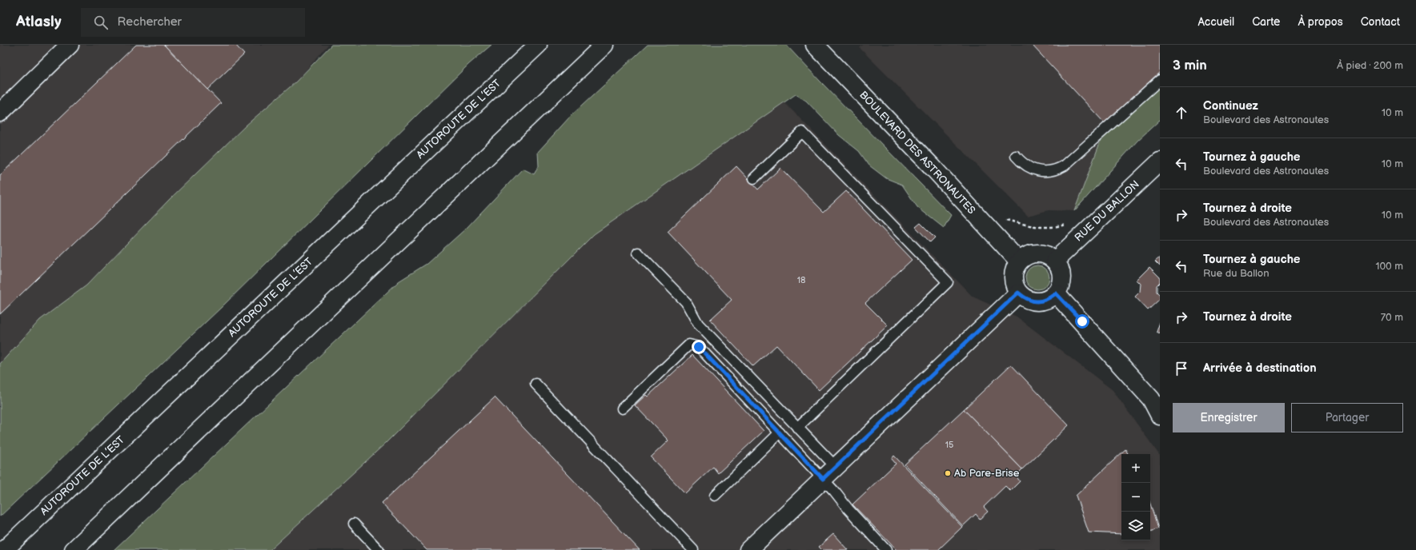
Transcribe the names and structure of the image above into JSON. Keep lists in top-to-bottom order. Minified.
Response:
{"streets":{"main road":["AUTOROUTE DE L’EST","BOULEVARD DES ASTRONAUTES","RUE DU BALLON"]},"crossings":[["BOULEVARD DES ASTRONAUTES","RUE DU BALLON"]],"places":["Ab Pare-Brise"],"house_numbers":["18","15"],"page":{"header":"Atlasly","search":"Rechercher","nav":["Accueil","Carte","À propos","Contact"],"heading":["3 min","À pied · 200 m"],"list":[["Continuez","Boulevard des Astronautes","10 m"],["Tournez à gauche","Boulevard des Astronautes","10 m"],["Tournez à droite","Boulevard des Astronautes","10 m"],["Tournez à gauche","Rue du Ballon","100 m"],["Tournez à droite","70 m"],"Arrivée à destination"],"buttons":["Enregistrer","Partager"],"map_buttons":["+","−"]}}
